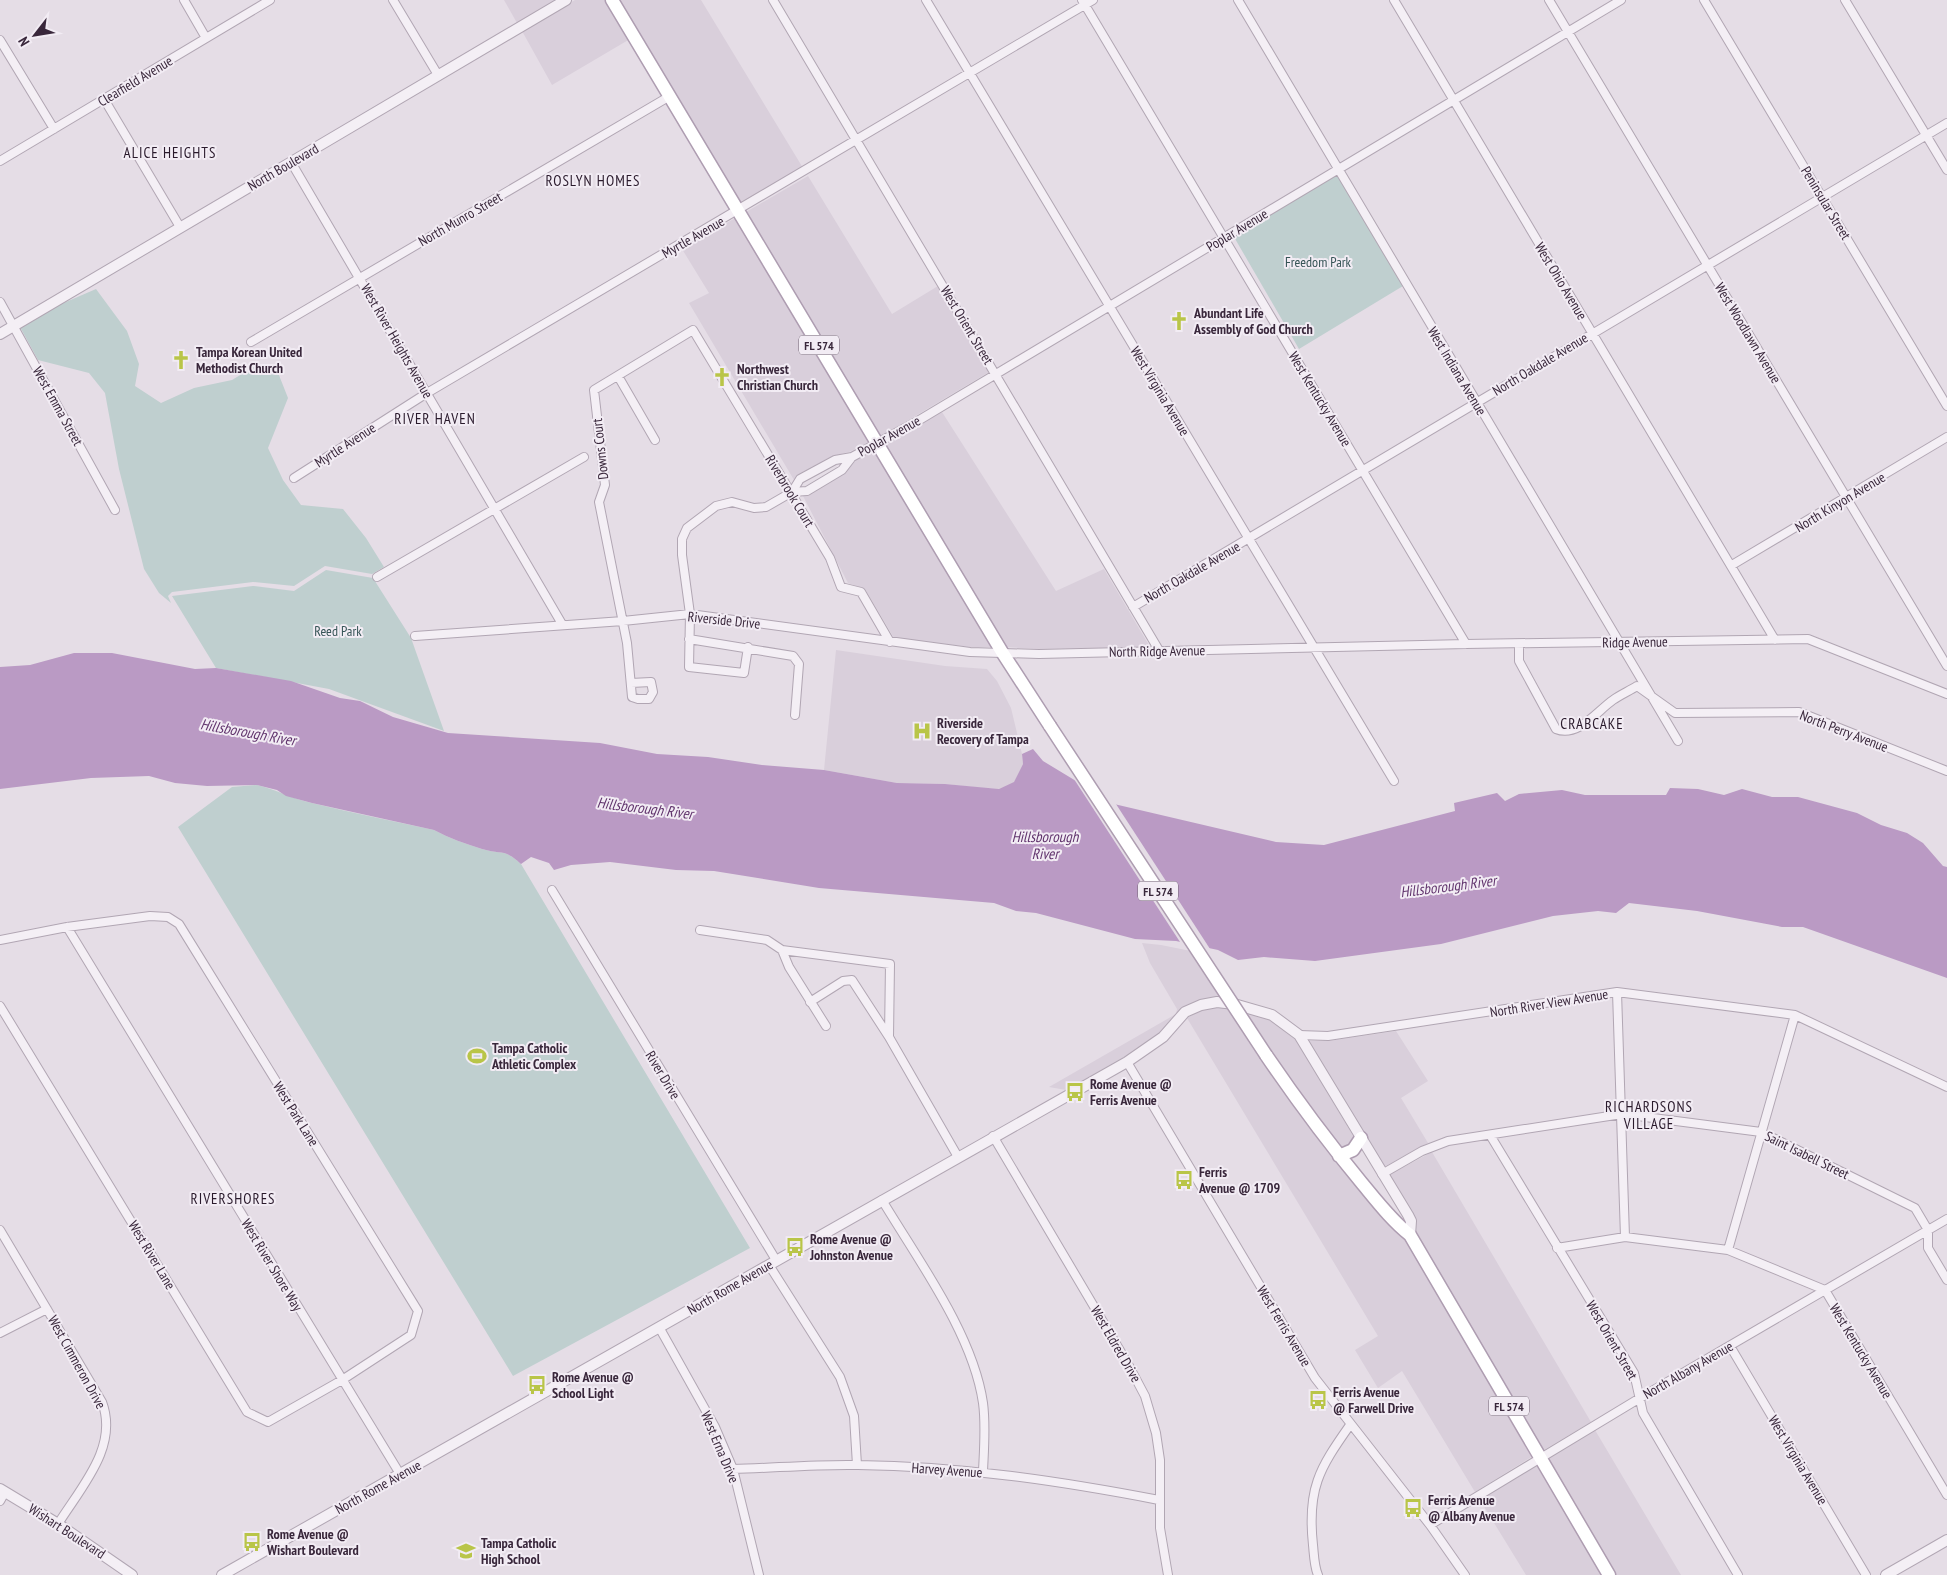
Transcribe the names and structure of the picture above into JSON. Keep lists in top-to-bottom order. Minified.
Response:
{"streets":{"main road":["FL 574"],"street":["Clearfield Avenue","North Boulevard","Peninsular Street","North Munro Street","Poplar Avenue","Myrtle Avenue","West Ohio Avenue","West Orient Street","West Woodlawn Avenue","West River Heights Avenue","North Oakdale Avenue","West Indiana Avenue","West Virginia Avenue","West Kentucky Avenue","West Emma Street","Downs Court","Riverbrook Court","North Kinyon Avenue","Riverside Drive","Ridge Avenue","North Ridge Avenue","North Perry Avenue","North River View Avenue","River Drive","West Park Lane","Saint Isabell Street","West River Lane","West River Shore Way","North Rome Avenue","West Ferris Avenue","West Eldred Drive","West Cimmeron Drive","North Albany Avenue","West Erna Drive","Harvey Avenue","Wishart Boulevard"]},"crossings":[["North Boulevard","West River Heights Avenue"],["North Boulevard","West Emma Street"],["Peninsular Street","North Oakdale Avenue"],["North Munro Street","West River Heights Avenue"],["North Munro Street","FL 574"],["Poplar Avenue","West Ohio Avenue"],["Poplar Avenue","West Orient Street"],["Poplar Avenue","West Woodlawn Avenue"],["Poplar Avenue","FL 574"],["Poplar Avenue","West Indiana Avenue"],["Poplar Avenue","West Virginia Avenue"],["Poplar Avenue","West Kentucky Avenue"],["Poplar Avenue","Riverbrook Court"],["Poplar Avenue","Riverside Drive"],["Myrtle Avenue","West Orient Street"],["Myrtle Avenue","West River Heights Avenue"],["Myrtle Avenue","FL 574"],["Myrtle Avenue","West Virginia Avenue"],["Myrtle Avenue","West Kentucky Avenue"],["West Ohio Avenue","North Oakdale Avenue"],["West Ohio Avenue","North Kinyon Avenue"],["West Ohio Avenue","Ridge Avenue"],["West Orient Street","North Oakdale Avenue"],["West Orient Street","West Kentucky Avenue"],["West Orient Street","North Ridge Avenue"],["West Orient Street","Saint Isabell Street"],["West Orient Street","North Albany Avenue"],["West Woodlawn Avenue","North Oakdale Avenue"],["West Woodlawn Avenue","North Kinyon Avenue"],["West River Heights Avenue","Riverside Drive"],["FL 574","Riverside Drive"],["FL 574","North Ridge Avenue"],["FL 574","North Albany Avenue"],["North Oakdale Avenue","West Indiana Avenue"],["North Oakdale Avenue","West Virginia Avenue"],["North Oakdale Avenue","West Kentucky Avenue"],["West Indiana Avenue","Ridge Avenue"],["West Indiana Avenue","North Perry Avenue"],["West Virginia Avenue","Ridge Avenue"],["West Virginia Avenue","North Ridge Avenue"],["West Virginia Avenue","North Albany Avenue"],["West Kentucky Avenue","Ridge Avenue"],["West Kentucky Avenue","North Albany Avenue"],["Downs Court","Riverbrook Court"],["Downs Court","Riverside Drive"],["Riverbrook Court","Riverside Drive"],["Riverside Drive","North Ridge Avenue"],["Ridge Avenue","North Ridge Avenue"],["Ridge Avenue","North Perry Avenue"],["North River View Avenue","North Rome Avenue"],["River Drive","North Rome Avenue"],["River Drive","Harvey Avenue"],["West Park Lane","West River Lane"],["West Park Lane","West River Shore Way"],["Saint Isabell Street","North Albany Avenue"],["West River Lane","West River Shore Way"],["West River Shore Way","North Rome Avenue"],["North Rome Avenue","West Ferris Avenue"],["North Rome Avenue","West Eldred Drive"],["North Rome Avenue","West Erna Drive"],["West Ferris Avenue","North Albany Avenue"],["West Eldred Drive","Harvey Avenue"],["West Cimmeron Drive","Wishart Boulevard"],["West Erna Drive","Harvey Avenue"]],"districts":["ALICE HEIGHTS","ROSLYN HOMES","RIVER HAVEN","CRABCAKE","RICHARDSONS VILLAGE","RIVERSHORES"],"water":["Hillsborough River"],"parks":["Freedom Park","Reed Park"],"places":{"church":["Abundant Life Assembly of God Church","Tampa Korean United Methodist Church","Northwest Christian Church"],"hospital":["Riverside Recovery of Tampa"],"sports":["Tampa Catholic Athletic Complex"],"bus stop":["Rome Avenue @ Ferris Avenue","Ferris Avenue @ 1709","Rome Avenue @ Johnston Avenue","Rome Avenue @ School Light","Ferris Avenue @ Farwell Drive","Ferris Avenue @ Albany Avenue","Rome Avenue @ Wishart Boulevard"],"school or university":["Tampa Catholic High School"]},"north":"bottom left"}
